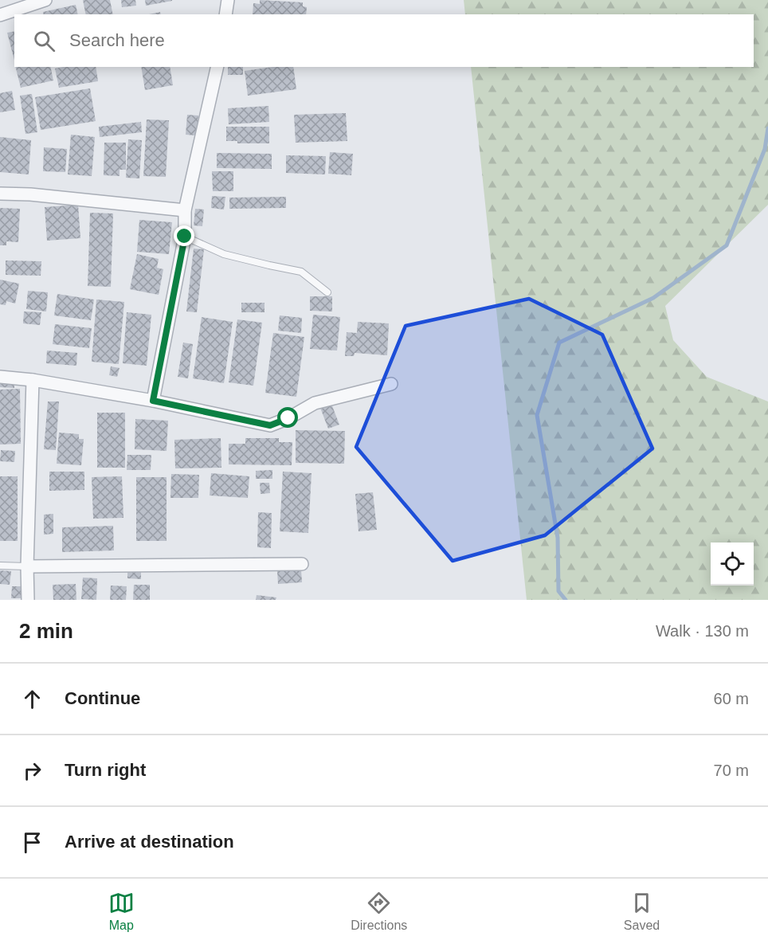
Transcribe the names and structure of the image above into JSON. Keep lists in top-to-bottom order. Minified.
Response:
{"page":{"search":"Search here","heading":["2 min","Walk · 130 m"],"list":[["Continue","60 m"],["Turn right","70 m"],"Arrive at destination"],"nav":["Map","Directions","Saved"]}}
